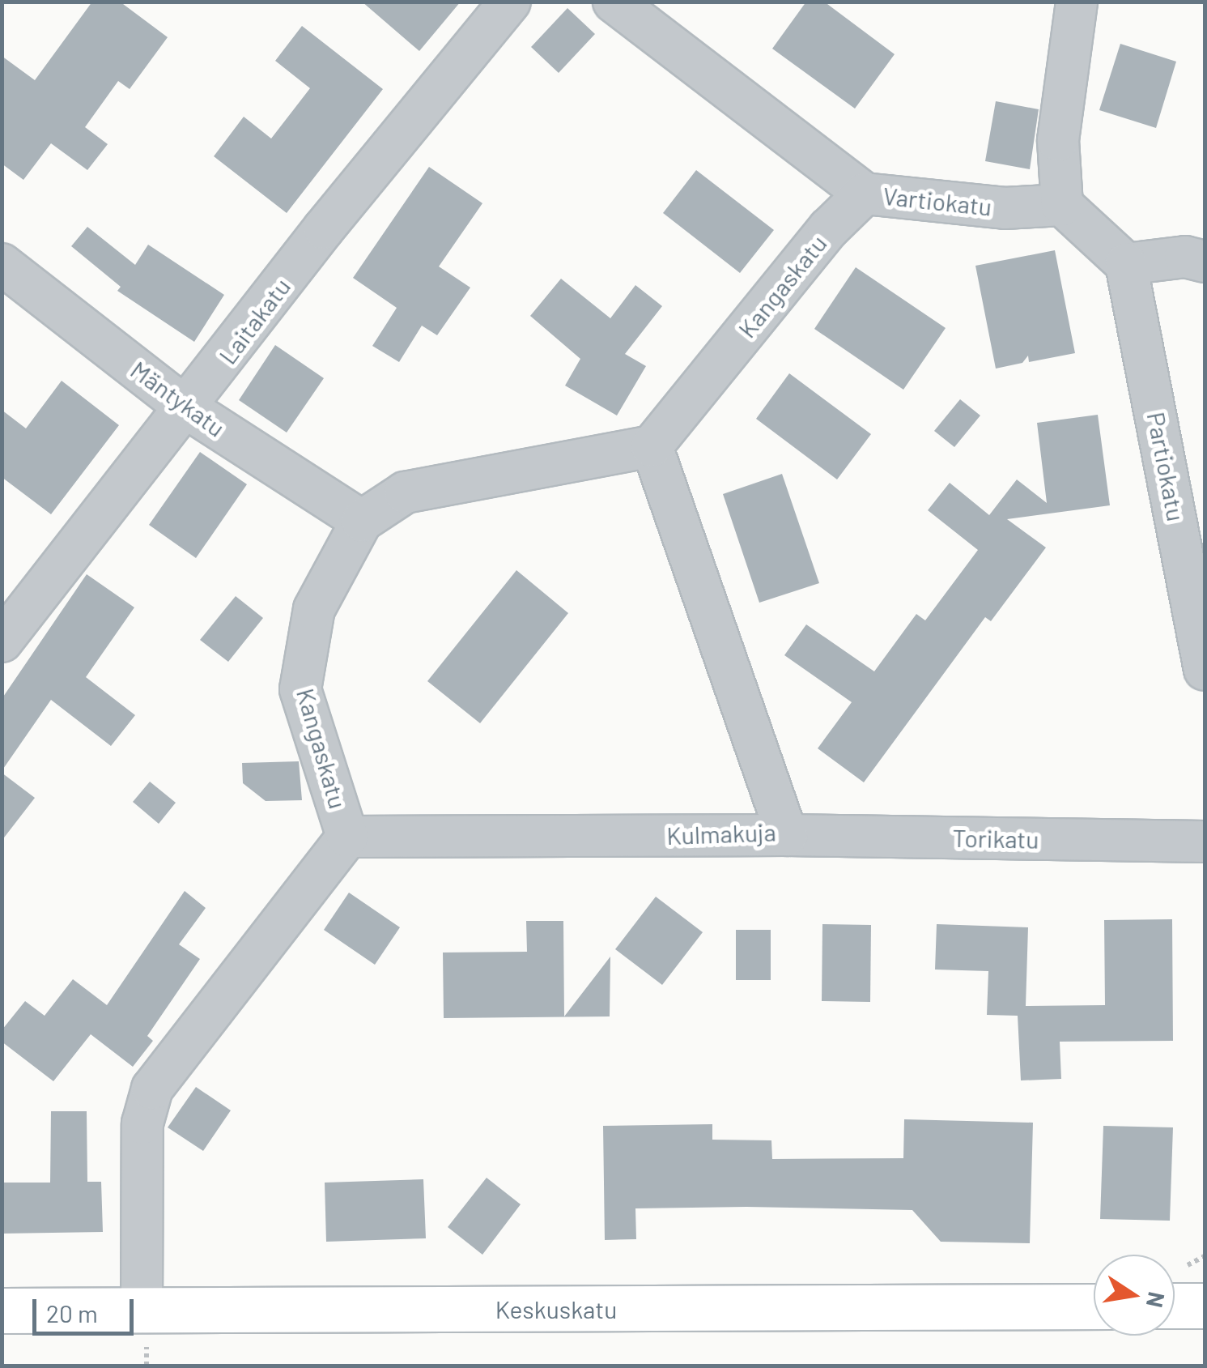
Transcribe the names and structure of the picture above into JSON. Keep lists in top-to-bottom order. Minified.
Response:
{"streets":{"street":["Vartiokatu","Kangaskatu","Laitakatu","Mäntykatu","Partiokatu","Kulmakuja","Torikatu","Keskuskatu"]},"crossings":[["Vartiokatu","Kangaskatu"],["Kangaskatu","Mäntykatu"],["Kangaskatu","Kulmakuja"],["Kangaskatu","Keskuskatu"],["Laitakatu","Mäntykatu"],["Kulmakuja","Torikatu"]],"scale_bar":"20 m","north":"right"}
